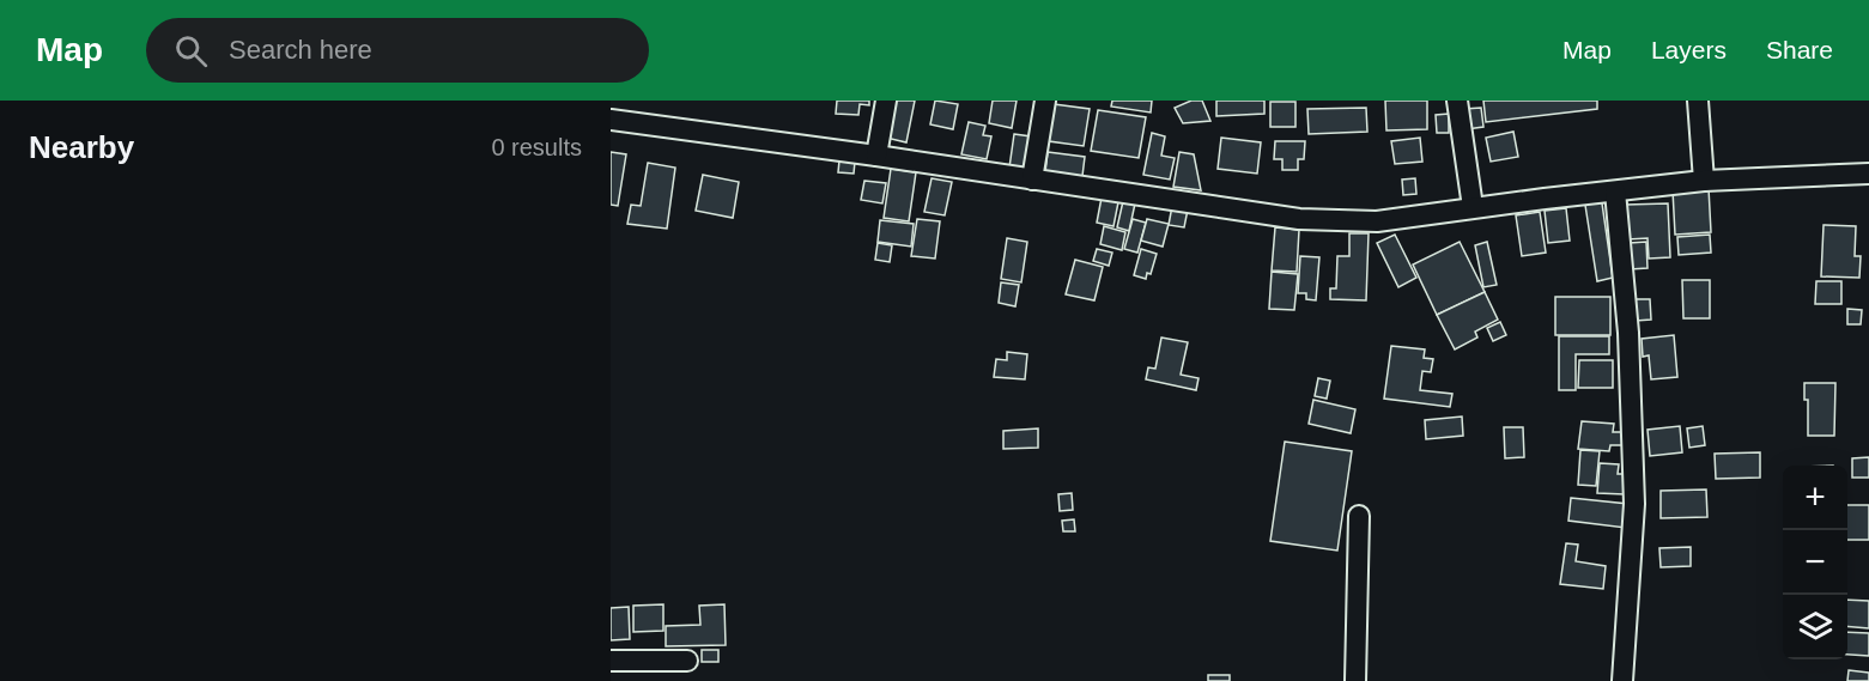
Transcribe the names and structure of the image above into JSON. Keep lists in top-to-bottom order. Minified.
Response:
{"page":{"header":"Map","search":"Search here","nav":["Map","Layers","Share"],"heading":["Nearby","0 results"],"map_buttons":["+","−"]}}
